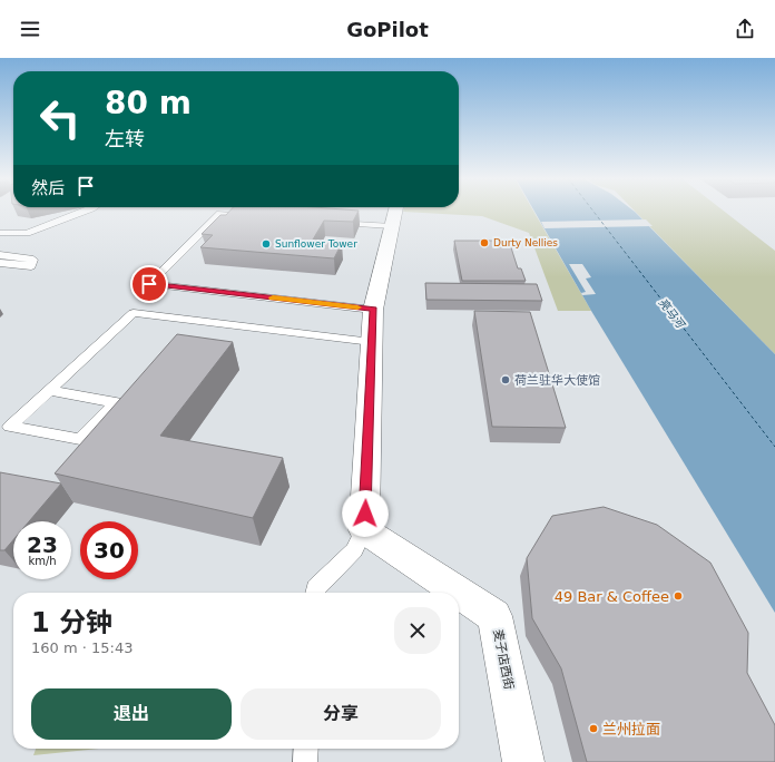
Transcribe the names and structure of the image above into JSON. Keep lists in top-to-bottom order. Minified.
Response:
{"streets":{"street":["麦子店西街"]},"water":["亮马河"],"places":["Durty Nellies","Sunflower Tower","荷兰驻华大使馆","49 Bar & Coffee","兰州拉面"],"page":{"header":"GoPilot","turn":["80 m","左转"],"then":"然后","speed":"23 km/h","limit":"30","heading":["1 分钟","160 m · 15:43"],"buttons":["退出","分享"]}}
